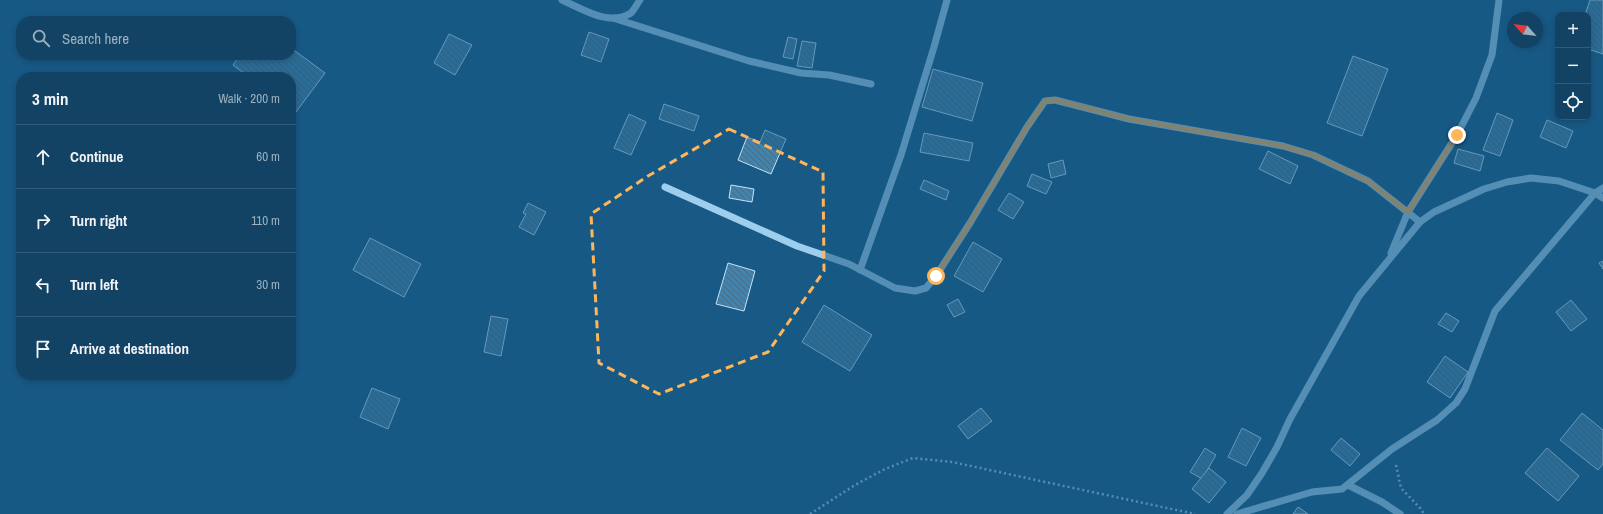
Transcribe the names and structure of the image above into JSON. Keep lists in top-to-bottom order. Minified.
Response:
{"north":"top left","page":{"map_buttons":["+","−"],"search":"Search here","heading":["3 min","Walk · 200 m"],"list":[["Continue","60 m"],["Turn right","110 m"],["Turn left","30 m"],"Arrive at destination"]}}
